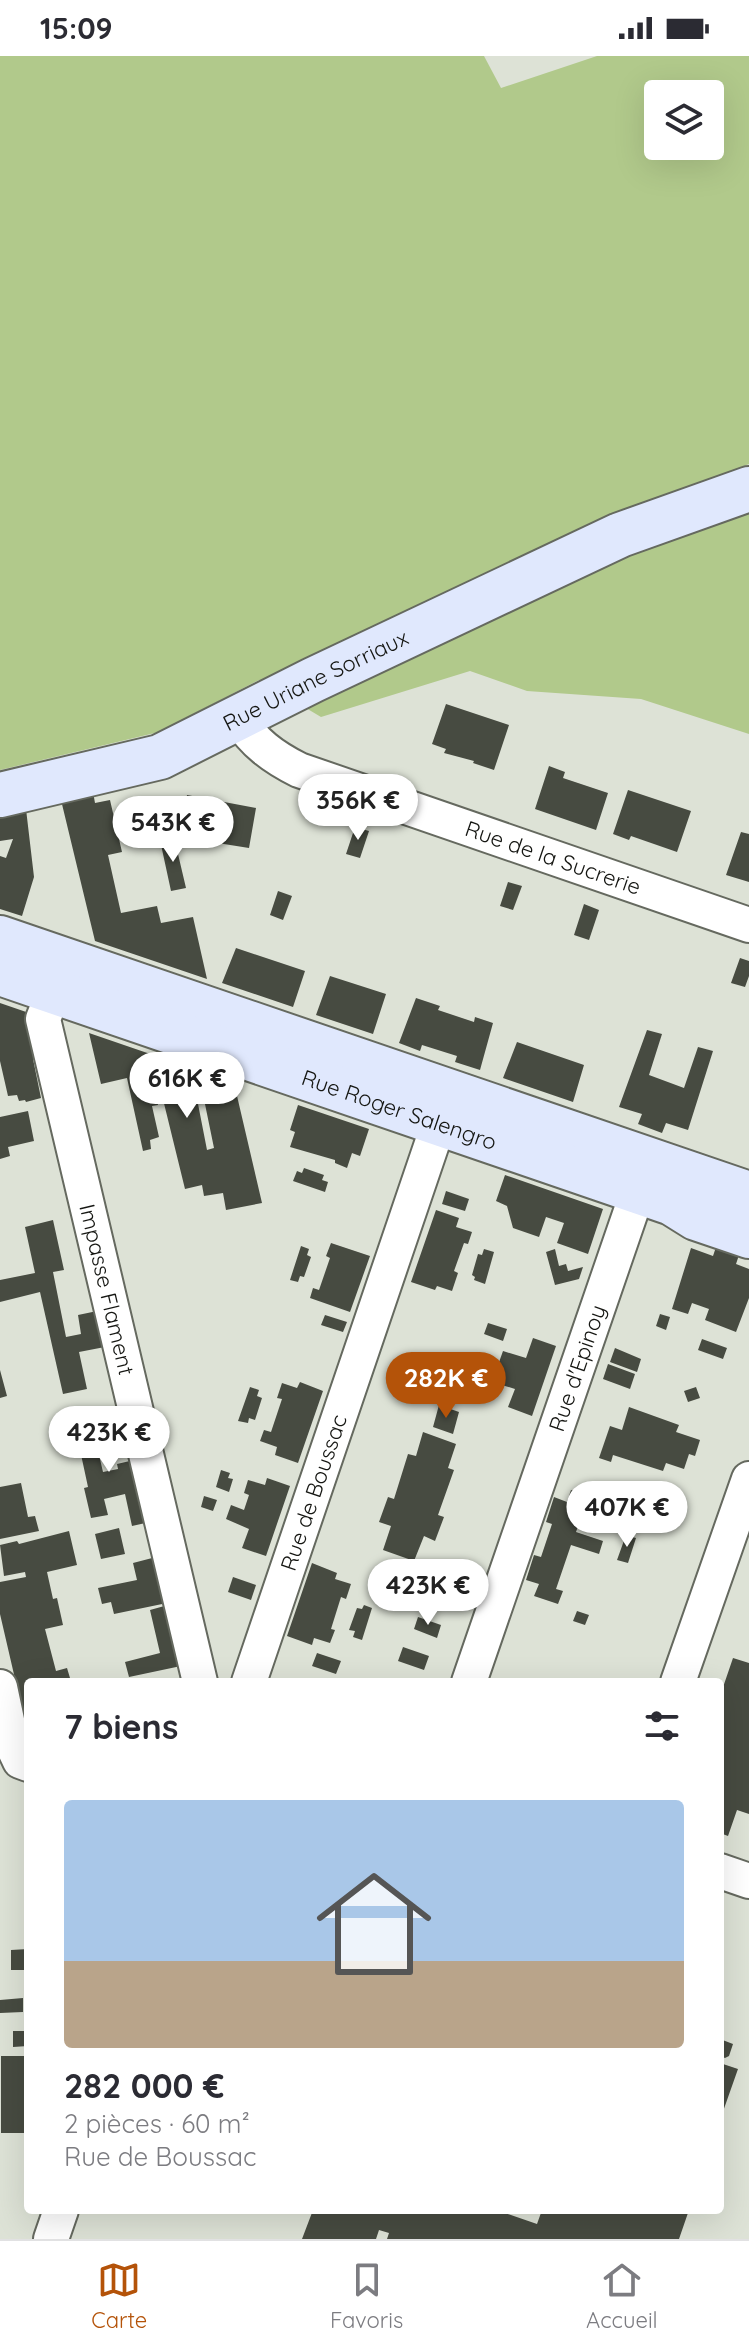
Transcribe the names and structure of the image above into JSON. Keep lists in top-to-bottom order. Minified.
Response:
{"streets":{"main road":["Rue Uriane Sorriaux","Rue Roger Salengro"],"street":["Rue de la Sucrerie","Impasse Flament","Rue d'Epinoy","Rue de Boussac"]},"crossings":[["Rue Uriane Sorriaux","Rue de la Sucrerie"],["Rue Roger Salengro","Impasse Flament"],["Rue Roger Salengro","Rue d'Epinoy"],["Rue Roger Salengro","Rue de Boussac"]],"page":{"status":"15:09","price":["356K €","543K €","616K €","282K €","423K €","407K €","423K €"],"heading":"7 biens","list":[{"name":"282 000 €","note":"2 pièces · 60 m² · Rue de Boussac"}],"tabs":["Carte","Favoris","Accueil"]}}
